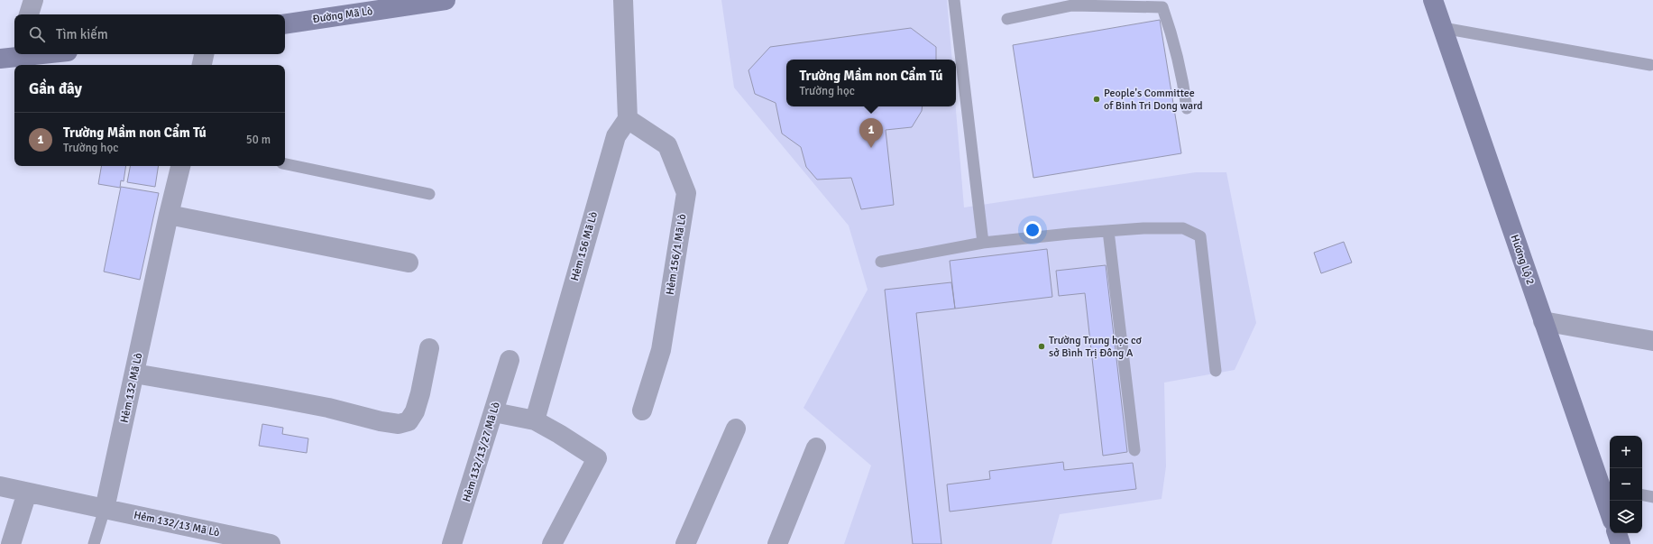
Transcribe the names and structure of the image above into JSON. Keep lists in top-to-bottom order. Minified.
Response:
{"streets":{"main road":["Đường Mã Lò","Hương Lộ 2"],"street":["Hẻm 156 Mã Lò","Hẻm 156/1 Mã Lò","Hẻm 132 Mã Lò","Hẻm 132/13/27 Mã Lò","Hẻm 132/13 Mã Lò"]},"crossings":[["Hẻm 156 Mã Lò","Hẻm 156/1 Mã Lò"],["Hẻm 132 Mã Lò","Hẻm 132/13 Mã Lò"]],"places":["People's Committee of Binh Tri Dong ward","Trường Trung học cơ sở Bình Trị Đông A"],"page":{"search":"Tìm kiếm","popup":["Trường Mầm non Cẩm Tú","Trường học"],"heading":"Gần đây","list":[{"mark":"1","name":"Trường Mầm non Cẩm Tú","note":"Trường học","value":"50 m"}],"pins":"1","map_buttons":["+","−"]}}
